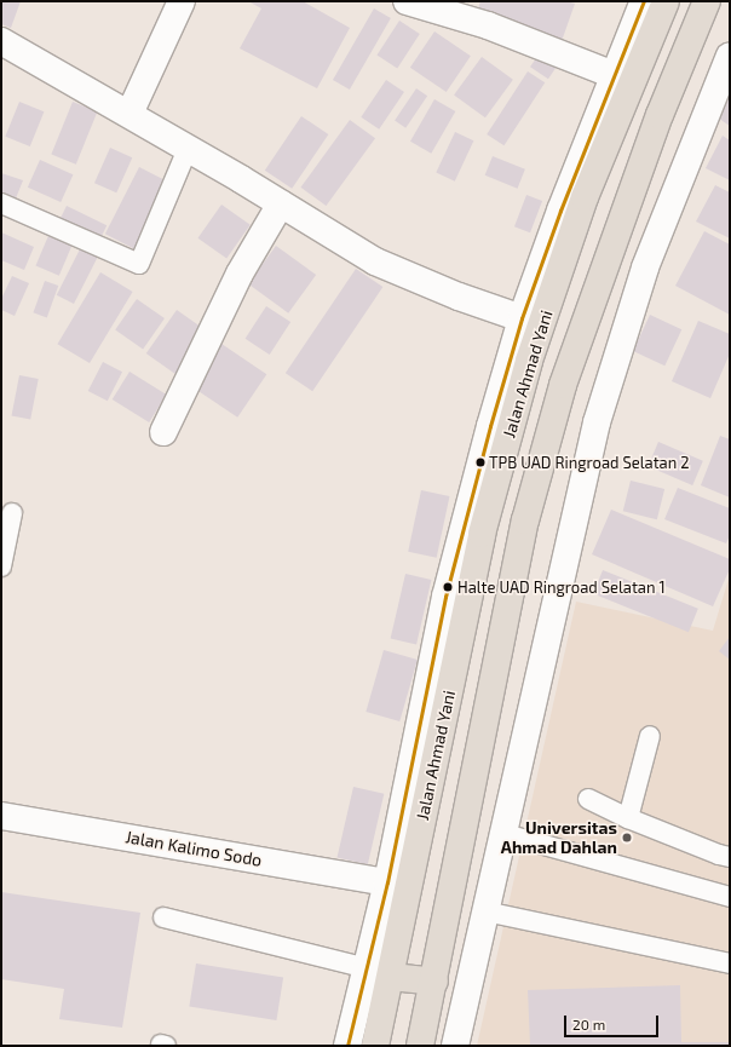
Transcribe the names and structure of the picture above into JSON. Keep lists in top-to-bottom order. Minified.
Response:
{"streets":{"highway":["Jalan Ahmad Yani"],"street":["Jalan Kalimo Sodo"]},"places":["TPB UAD Ringroad Selatan 2","Halte UAD Ringroad Selatan 1","Universitas Ahmad Dahlan"],"scale_bar":"20 m"}
